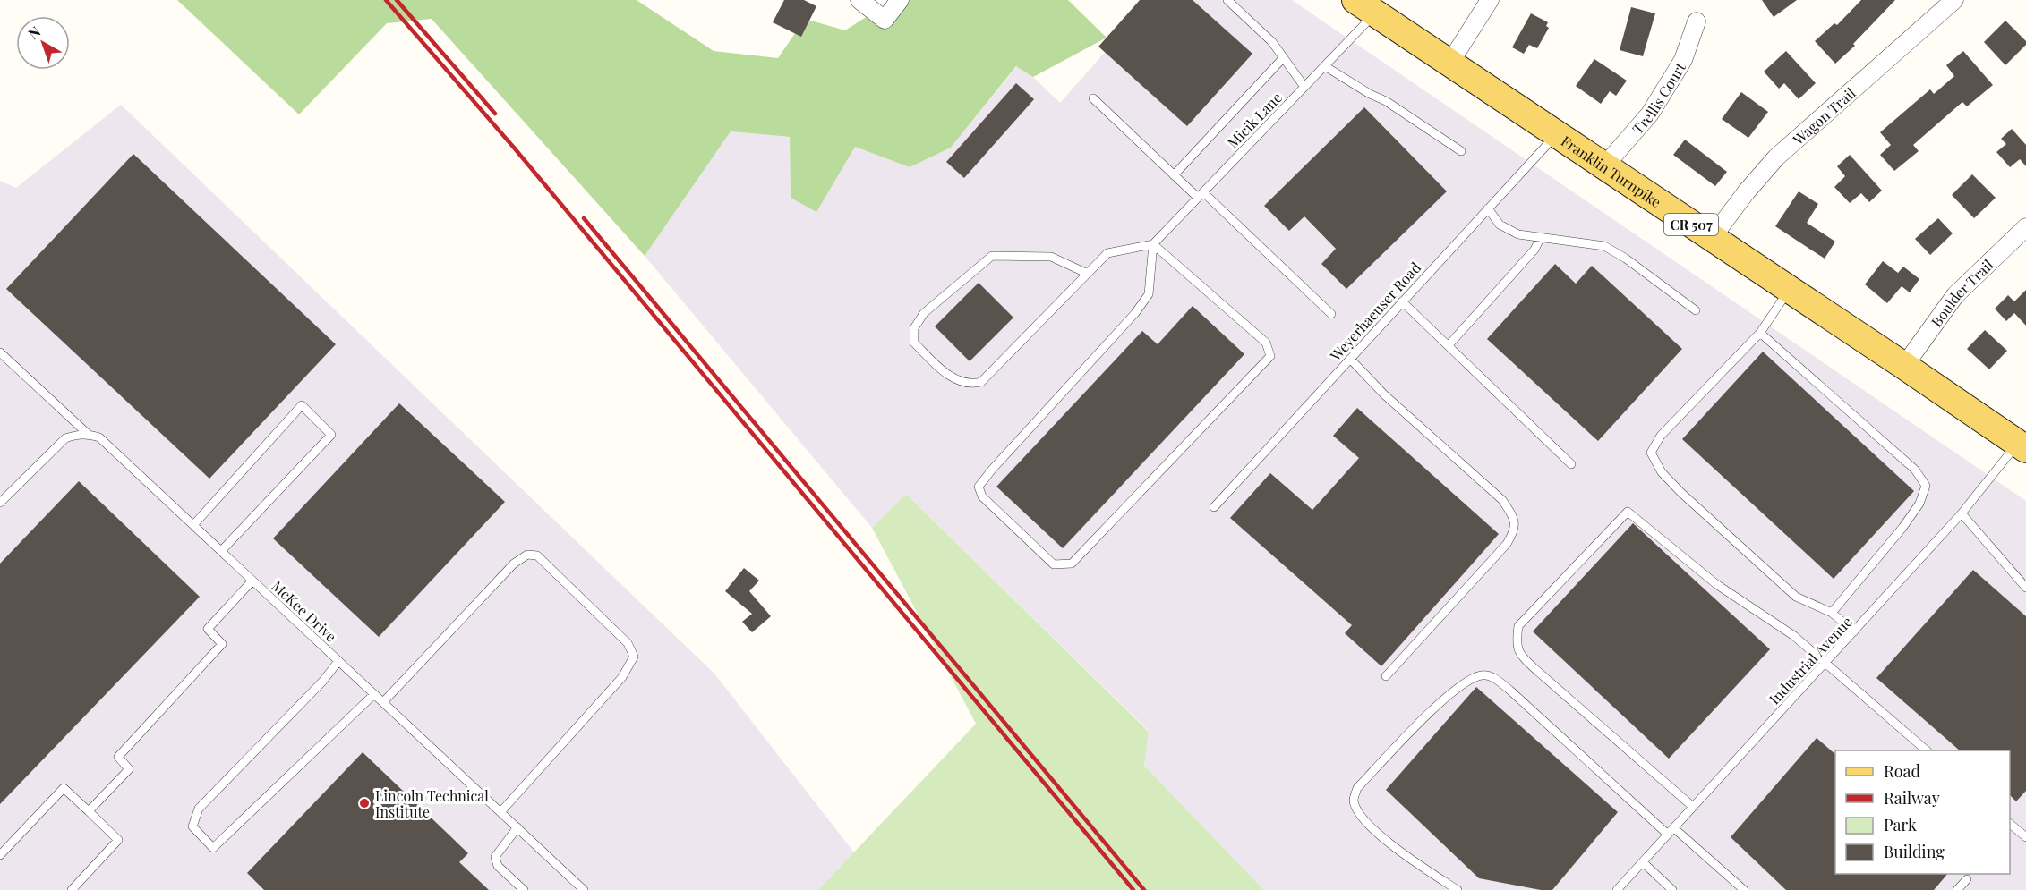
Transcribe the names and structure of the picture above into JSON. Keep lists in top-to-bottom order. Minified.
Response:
{"streets":{"main road":["Franklin Turnpike","CR 507"],"street":["Trellis Court","Wagon Trail","Boulder Trail"],"lane":["Micik Lane","Weyerhaeuser Road","McKee Drive","Industrial Avenue"]},"crossings":[["Trellis Court","Franklin Turnpike"],["Wagon Trail","Franklin Turnpike"],["Micik Lane","Franklin Turnpike"],["Franklin Turnpike","Boulder Trail"],["Franklin Turnpike","Weyerhaeuser Road"],["Franklin Turnpike","Industrial Avenue"]],"places":["Lincoln Technical Institute"],"legend":["Road","Railway","Park","Building"],"north":"top left"}
